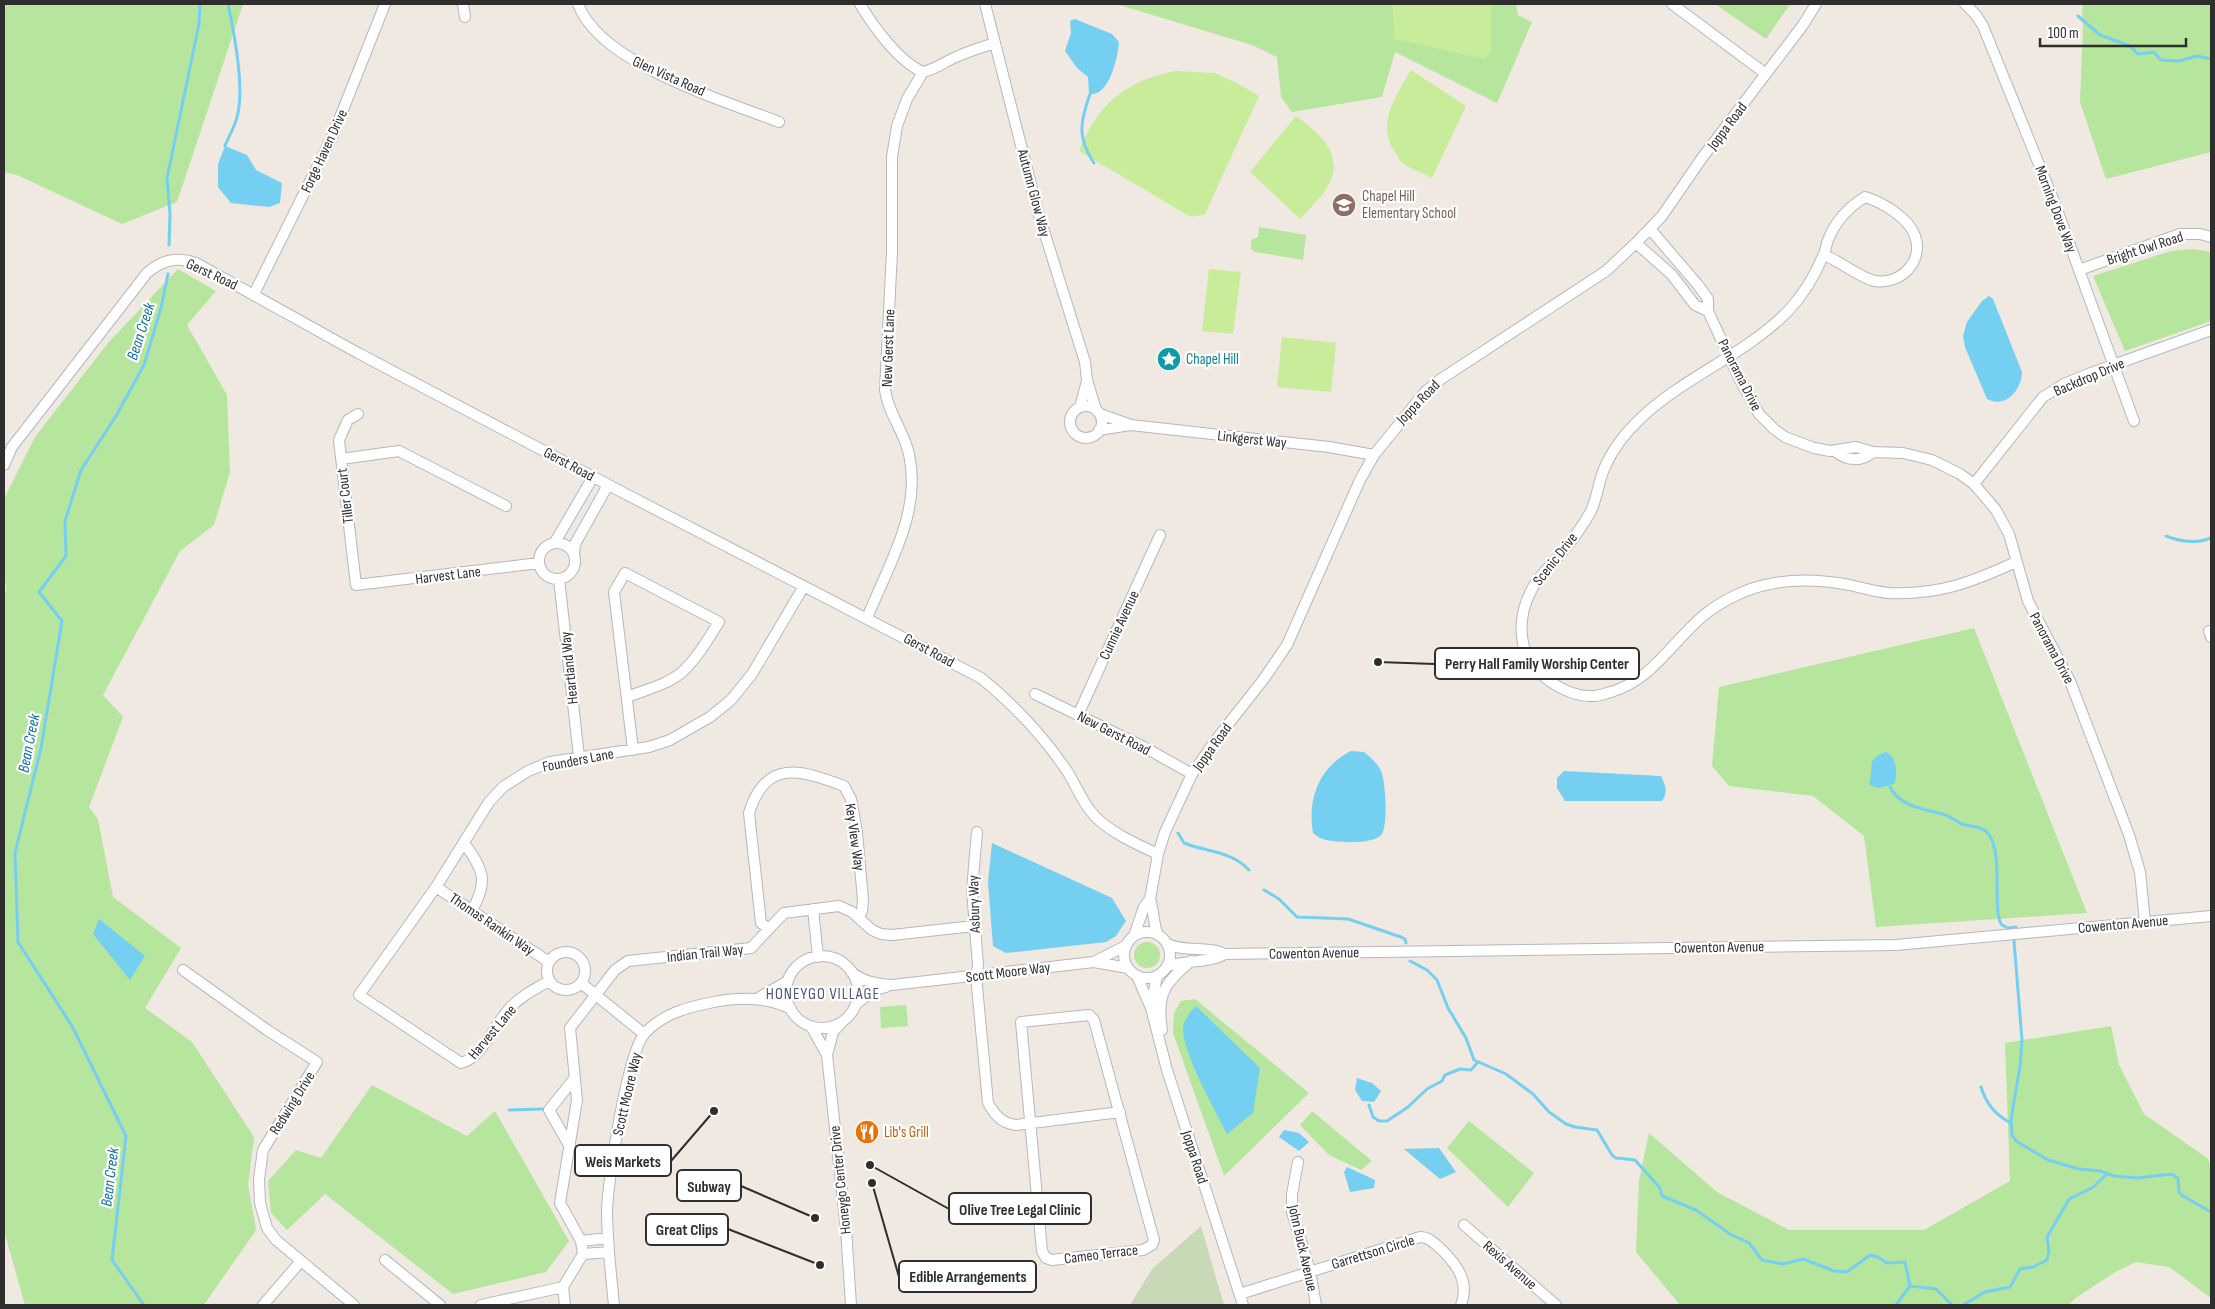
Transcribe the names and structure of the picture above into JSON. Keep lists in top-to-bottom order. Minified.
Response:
{"streets":{"street":["Glen Vista Road","Joppa Road","Forge Haven Drive","Autumn Glow Way","Morning Dove Way","Bright Owl Road","Gerst Road","New Gerst Lane","Panorama Drive","Backdrop Drive","Linkgerst Way","Tiller Court","Scenic Drive","Harvest Lane","Cunnie Avenue","Heartland Way","New Gerst Road","Founders Lane","Key View Way","Asbury Way","Thomas Rankin Way","Cowenton Avenue","Indian Trail Way","Scott Moore Way","Redwing Drive","Honeygo Center Drive","John Buck Avenue","Garrettson Circle","Cameo Terrace","Rexis Avenue"]},"crossings":[["Joppa Road","Gerst Road"],["Joppa Road","Panorama Drive"],["Joppa Road","Linkgerst Way"],["Joppa Road","New Gerst Road"],["Joppa Road","Cowenton Avenue"],["Joppa Road","Scott Moore Way"],["Joppa Road","Garrettson Circle"],["Forge Haven Drive","Gerst Road"],["Autumn Glow Way","Linkgerst Way"],["Morning Dove Way","Bright Owl Road"],["Morning Dove Way","Backdrop Drive"],["Gerst Road","New Gerst Lane"],["Gerst Road","Founders Lane"],["Panorama Drive","Backdrop Drive"],["Panorama Drive","Scenic Drive"],["Panorama Drive","Cowenton Avenue"],["Tiller Court","Harvest Lane"],["Harvest Lane","Heartland Way"],["Harvest Lane","Founders Lane"],["Harvest Lane","Thomas Rankin Way"],["Cunnie Avenue","New Gerst Road"],["Heartland Way","Founders Lane"],["Founders Lane","Thomas Rankin Way"],["Key View Way","Indian Trail Way"],["Asbury Way","Indian Trail Way"],["Asbury Way","Scott Moore Way"],["Cowenton Avenue","Scott Moore Way"],["Scott Moore Way","Honeygo Center Drive"],["John Buck Avenue","Garrettson Circle"]],"districts":["HONEYGO VILLAGE"],"water":["Bean Creek"],"places":{"school or university":["Chapel Hill Elementary School"],"place":["Chapel Hill"],"other":["Perry Hall Family Worship Center","Weis Markets","Olive Tree Legal Clinic","Edible Arrangements","Subway","Great Clips"],"restaurant":["Lib's Grill"]},"scale_bar":"100 m"}
